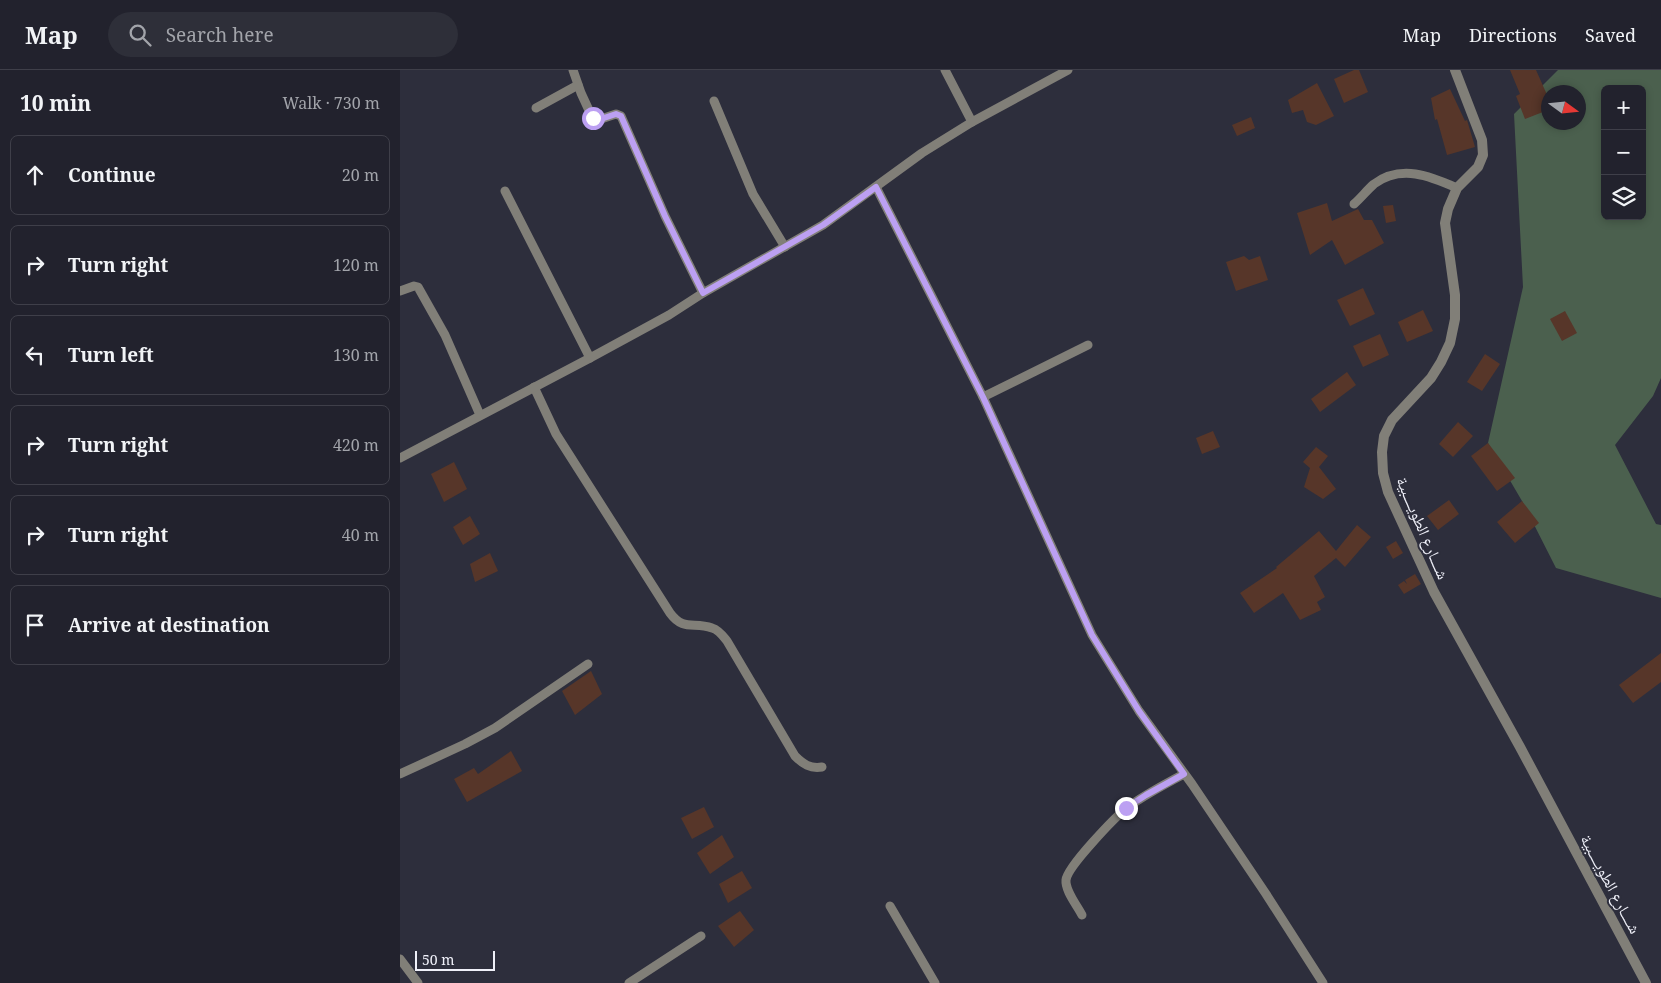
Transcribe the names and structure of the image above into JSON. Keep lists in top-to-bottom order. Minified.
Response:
{"streets":{"street":["شــــارع الطويــــبية"]},"scale_bar":"50 m","north":"right","page":{"header":"Map","search":"Search here","nav":["Map","Directions","Saved"],"heading":["10 min","Walk · 730 m"],"map_buttons":["+","−"],"list":[["Continue","20 m"],["Turn right","120 m"],["Turn left","130 m"],["Turn right","420 m"],["Turn right","40 m"],"Arrive at destination"],"scale":"50 m"}}
